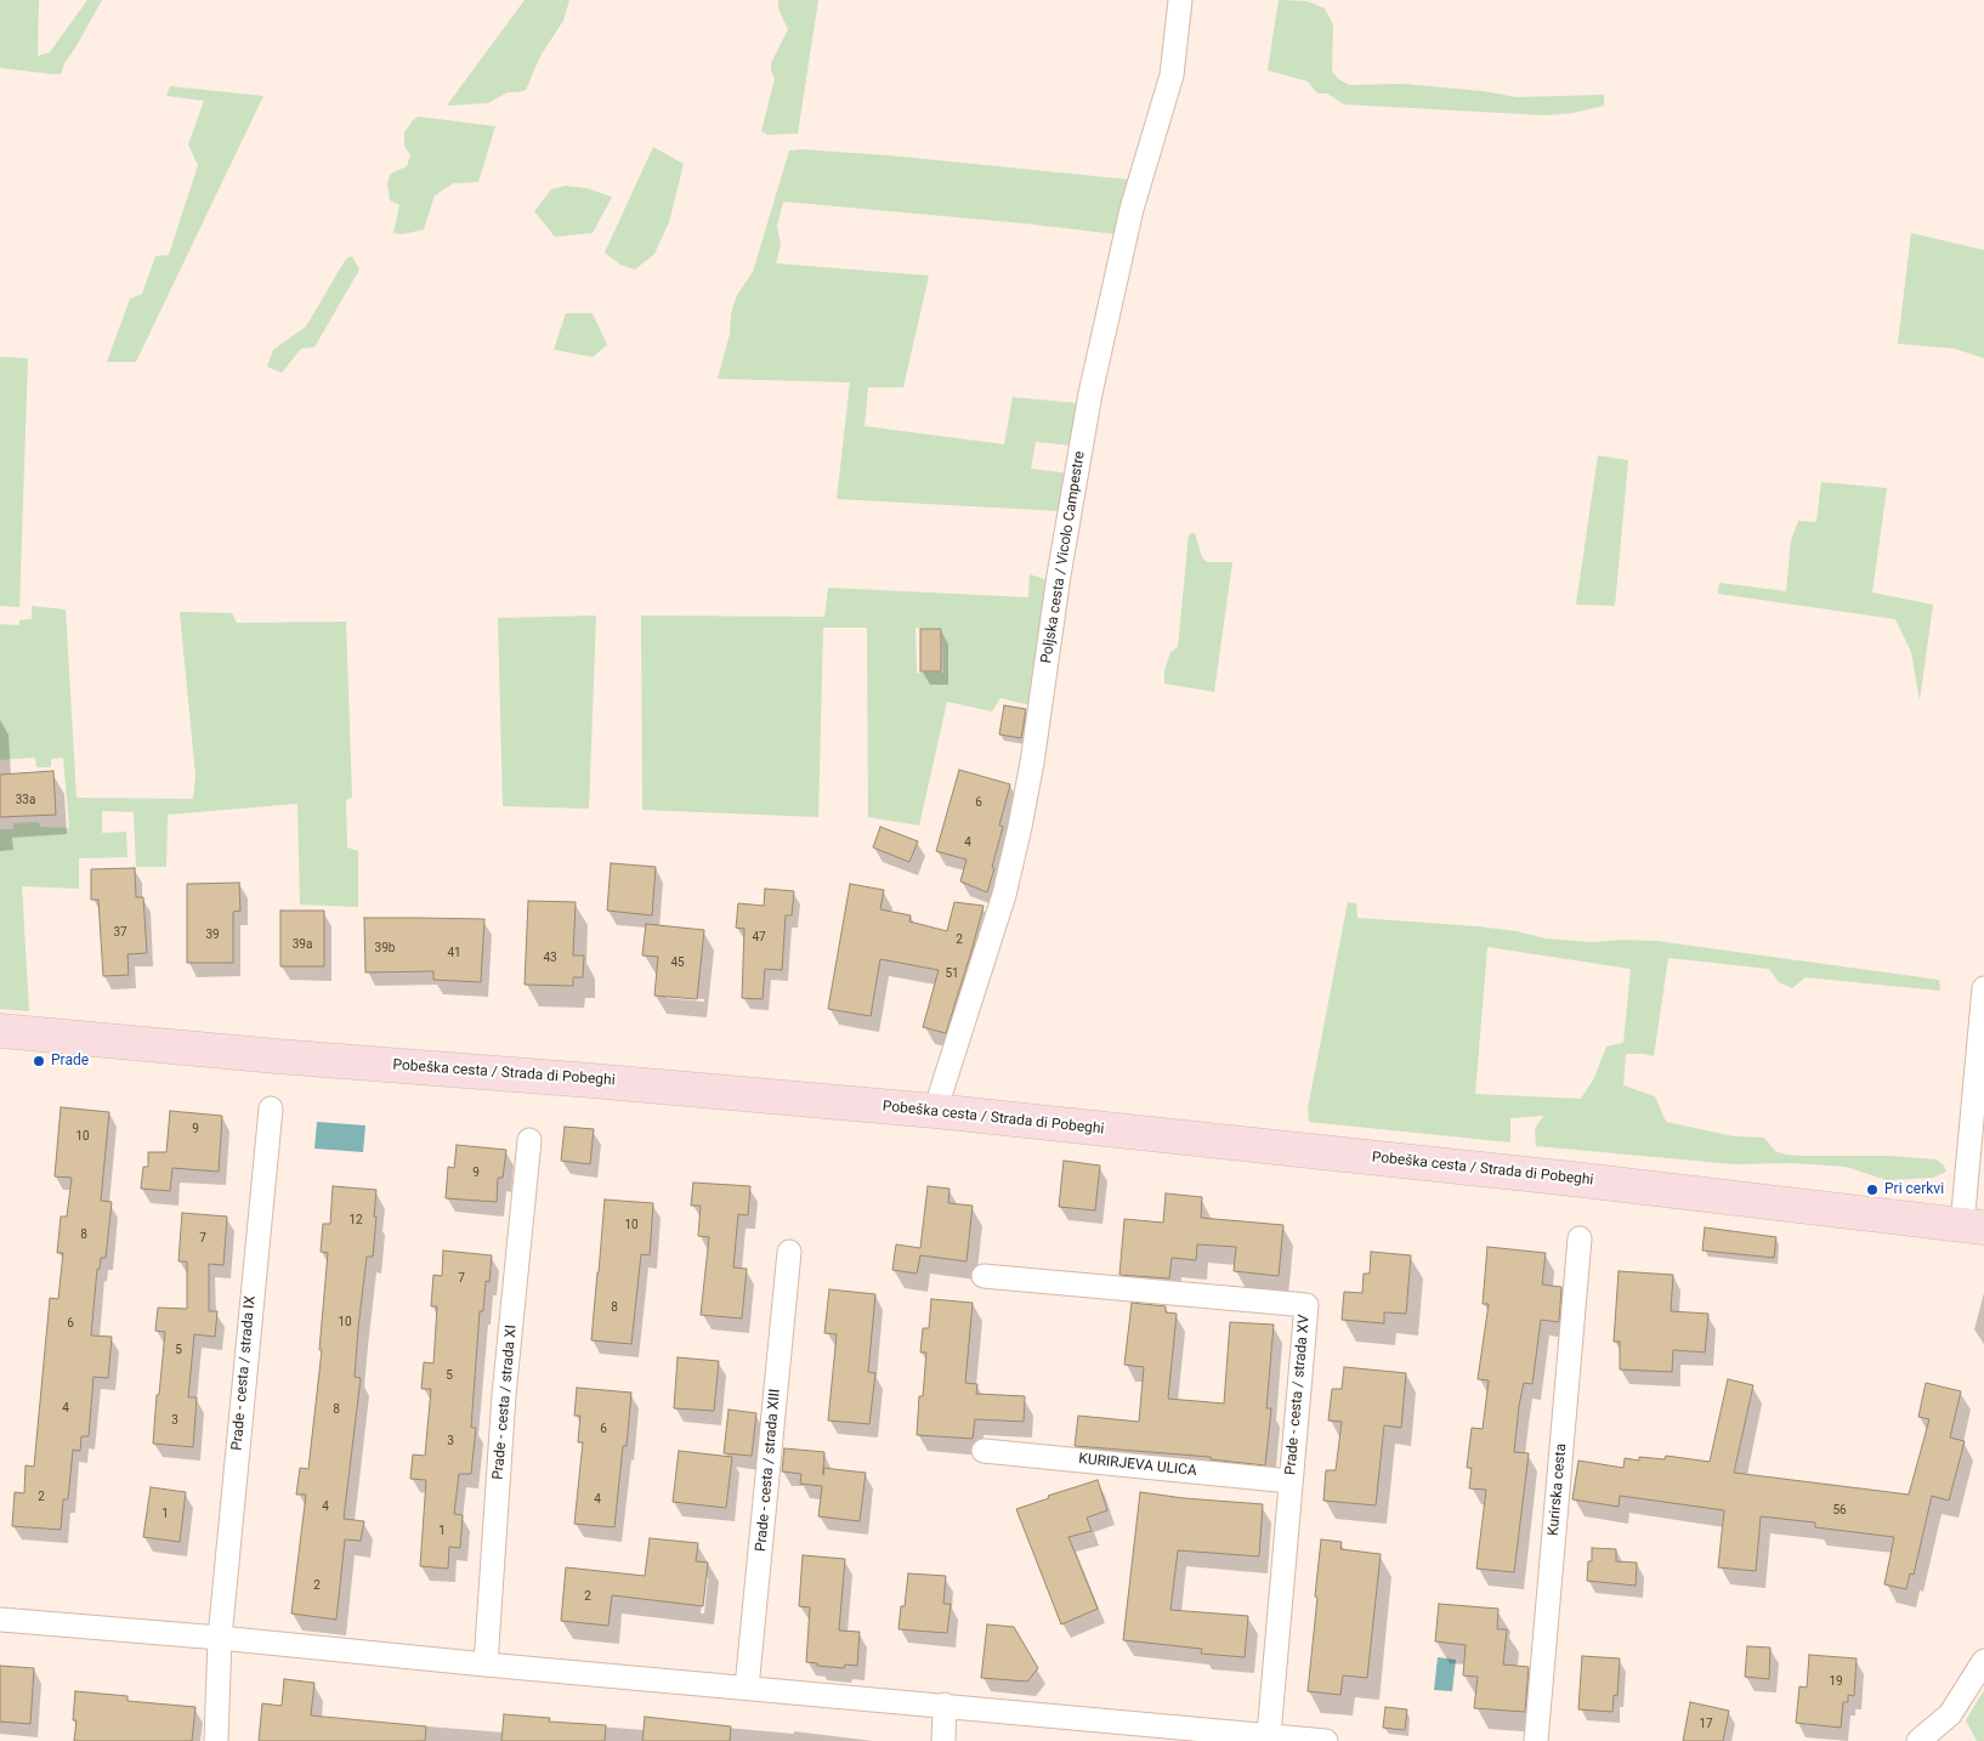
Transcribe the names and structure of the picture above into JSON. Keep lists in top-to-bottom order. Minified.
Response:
{"streets":{"street":["Poljska cesta / Vicolo Campestre","Pobeška cesta / Strada di Pobeghi","Prade - cesta / strada IX","Prade - cesta / strada XV","Prade - cesta / strada XI","KURIRJEVA ULICA","Prade - cesta / strada XIII","Kurirska cesta"]},"crossings":[["Poljska cesta / Vicolo Campestre","Pobeška cesta / Strada di Pobeghi"],["Prade - cesta / strada XV","KURIRJEVA ULICA"]],"places":["Prade","Pri cerkvi"],"house_numbers":["33a","6","4","37","39","47","2","39a","39b","41","43","45","51","9","10","9","12","10","8","7","7","8","10","6","5","5","4","8","3","6","3","2","4","4","56","1","1","2","2","19","17"]}
